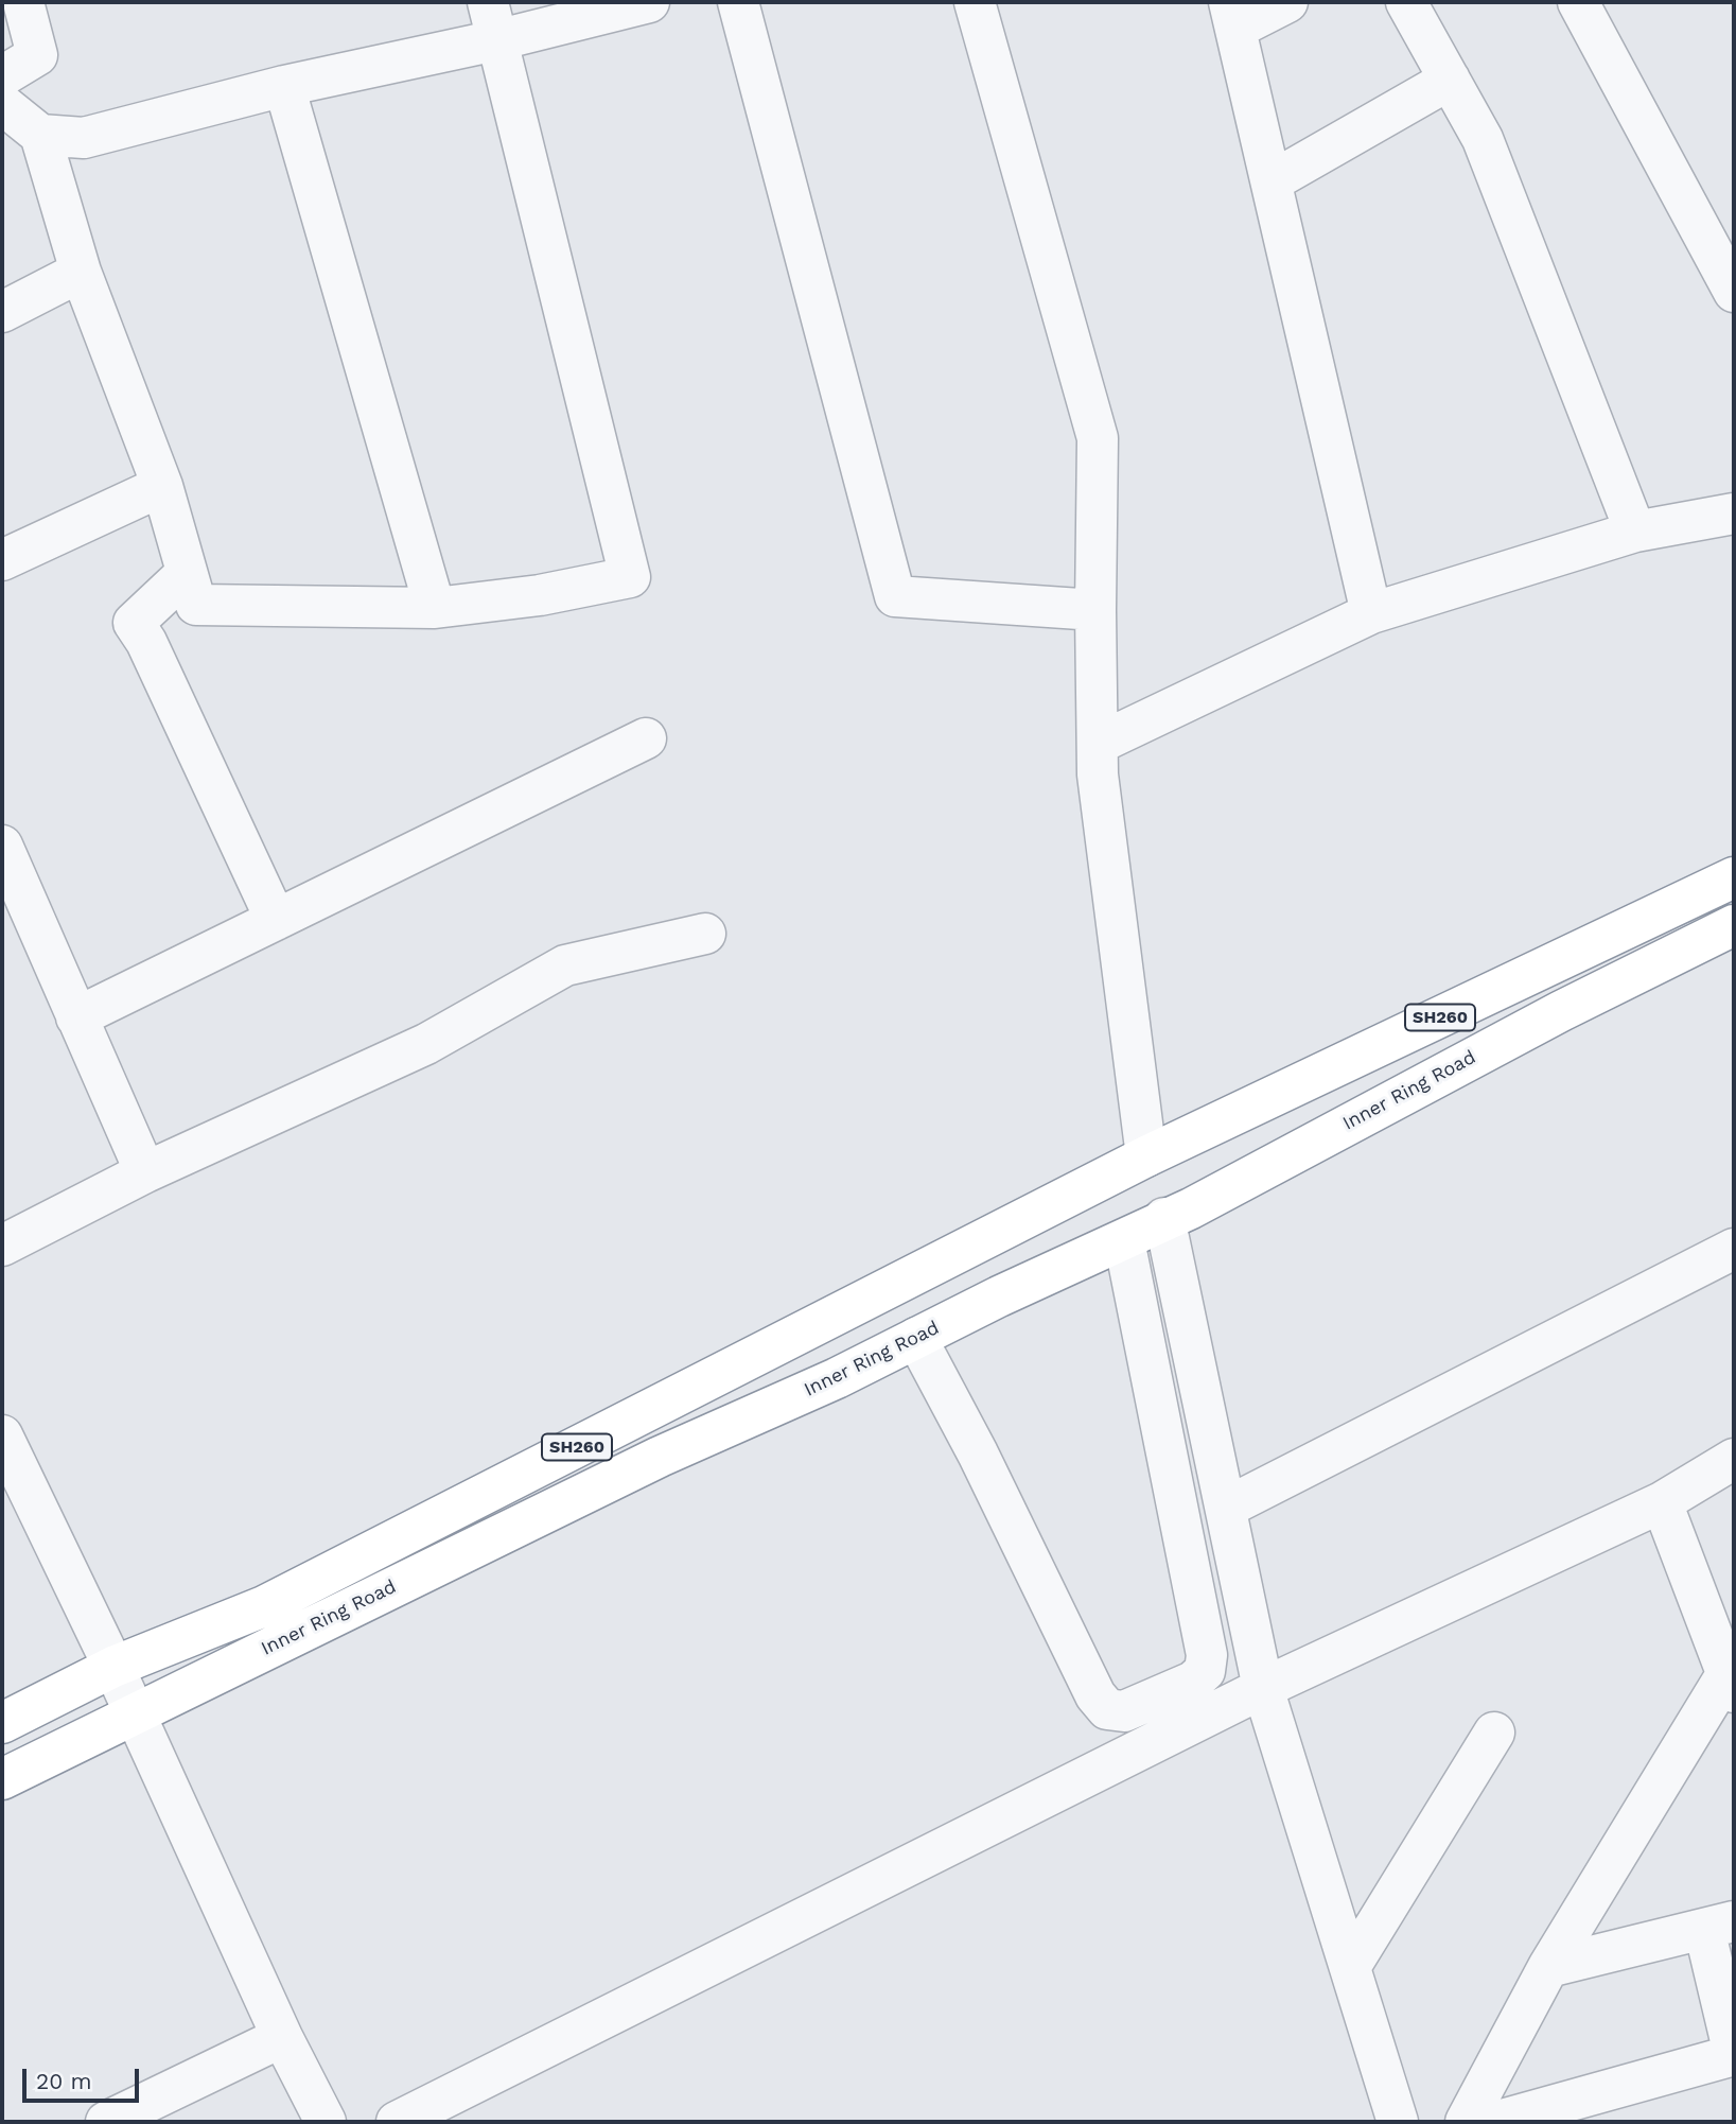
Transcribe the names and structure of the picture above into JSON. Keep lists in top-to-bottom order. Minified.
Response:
{"streets":{"highway":["SH260","Inner Ring Road"]},"scale_bar":"20 m"}
